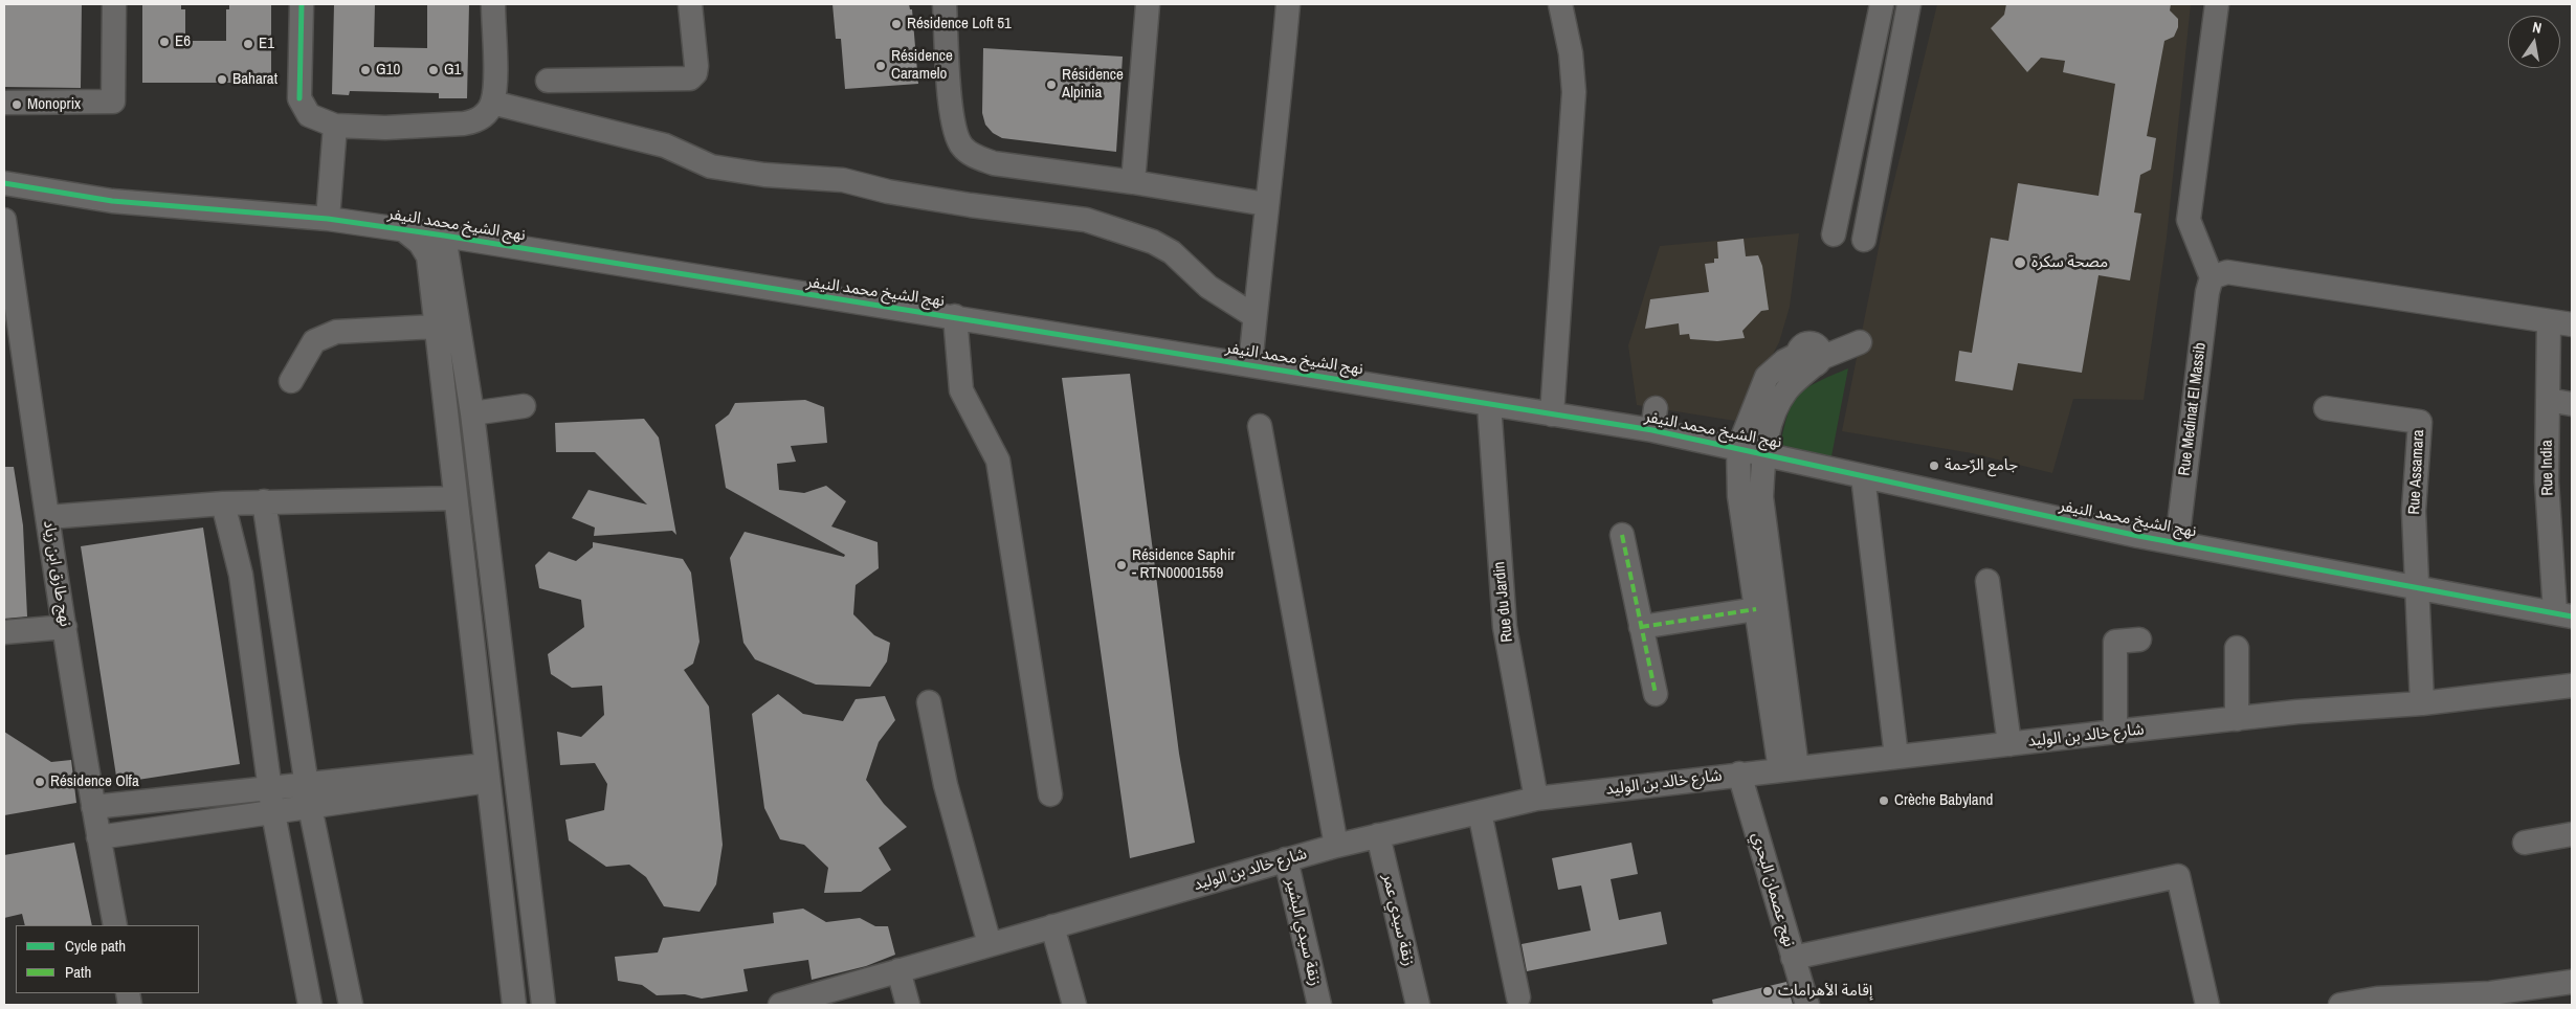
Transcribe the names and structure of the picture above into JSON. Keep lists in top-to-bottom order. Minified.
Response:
{"streets":{"street":["نهج الشيخ محمد النيفر","Rue Medinat El Massib","Rue India","Rue Assamara","نهج طارق ابن زياد","Rue du Jardin","شارع خالد بن الوليد","نهج عصمان البحري","زنقة سيدي عمر","زنقة سيدي البشير"]},"crossings":[["نهج الشيخ محمد النيفر","Rue Medinat El Massib"],["نهج الشيخ محمد النيفر","Rue India"],["نهج الشيخ محمد النيفر","Rue Assamara"],["نهج الشيخ محمد النيفر","Rue du Jardin"],["Rue du Jardin","شارع خالد بن الوليد"],["شارع خالد بن الوليد","نهج عصمان البحري"],["شارع خالد بن الوليد","زنقة سيدي عمر"],["شارع خالد بن الوليد","زنقة سيدي البشير"]],"places":["Résidence Loft 51","E6","E1","Résidence Caramelo","G10","G1","Baharat","Résidence Alpinia","Monoprix","مصحة سكرة","جامع الرٌحمة","Résidence Saphir - RTN00001559","Résidence Olfa","Crèche Babyland","إقامة الأهرامات"],"legend":["Cycle path","Path"],"north":"top"}
